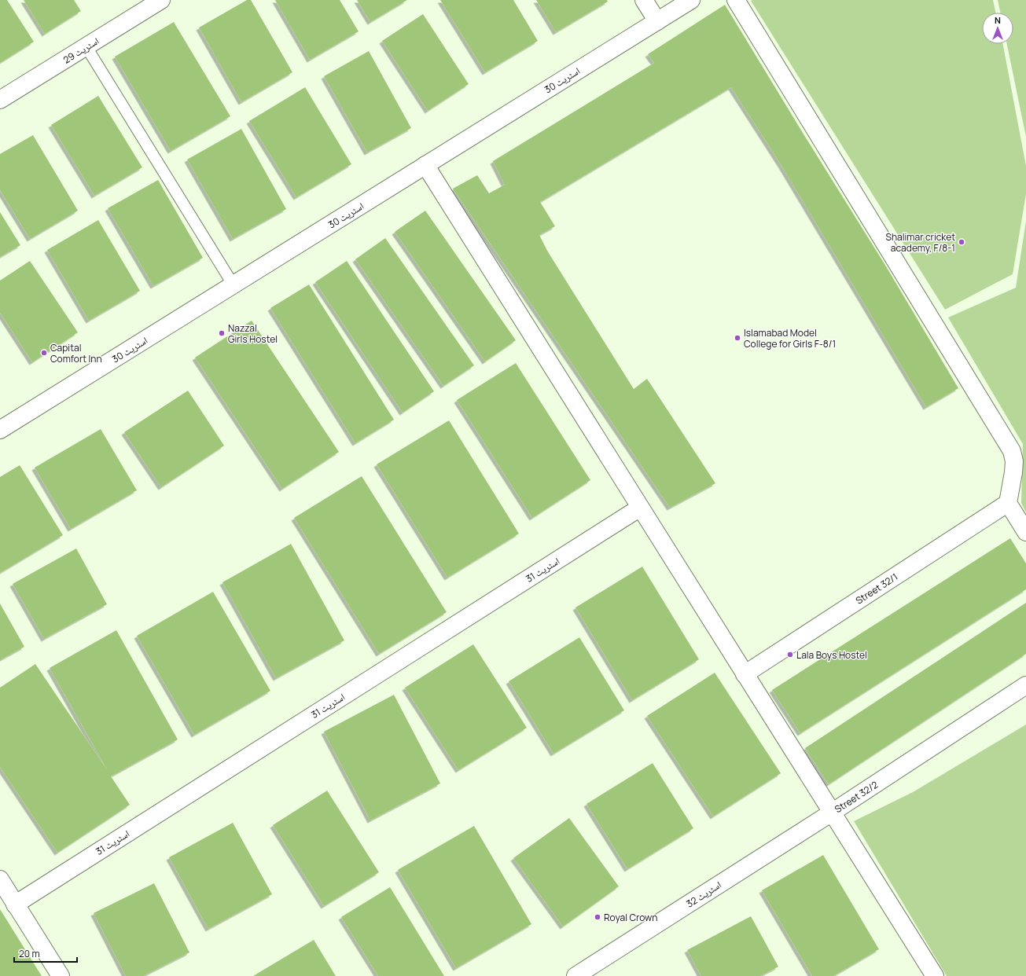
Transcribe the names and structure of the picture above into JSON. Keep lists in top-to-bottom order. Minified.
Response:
{"streets":{"street":["اسٹریٹ 29","اسٹریٹ 30","اسٹریٹ 31","Street 32/1","Street 32/2","اسٹریٹ 32"]},"crossings":[["Street 32/2","اسٹریٹ 32"]],"places":["Shalimar cricket academy, F/8-1","Nazzal Girls Hostel","Islamabad Model College for Girls F-8/1","Capital Comfort Inn","Lala Boys Hostel","Royal Crown"],"scale_bar":"20 m","north":"top"}
